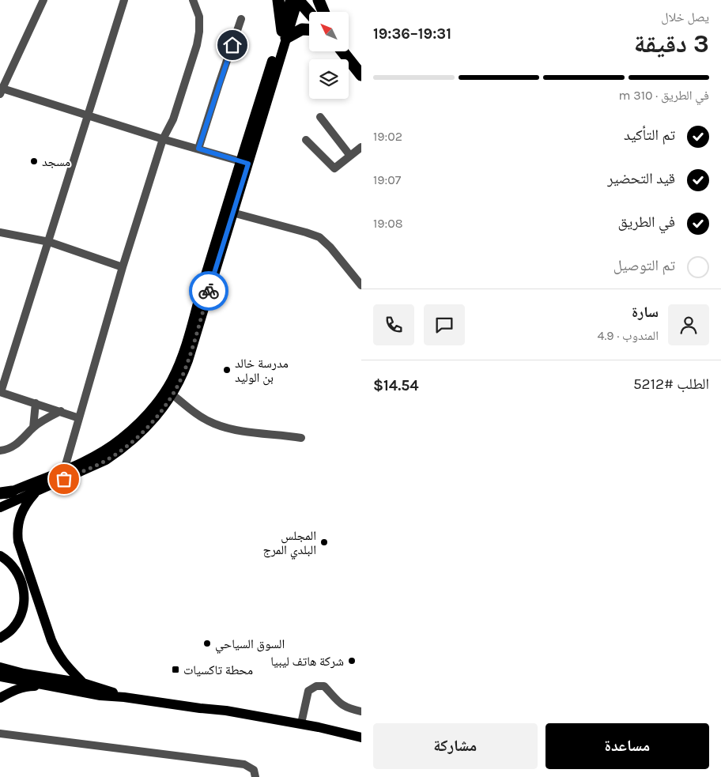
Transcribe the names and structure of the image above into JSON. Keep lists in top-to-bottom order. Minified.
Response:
{"places":{"other":["مسجد","مدرسة خالد بن الوليد","المجلس البلدي المرج","السوق السياحي","شركة هاتف ليبيا"],"transit":["محطة تاكسيات"]},"north":"top left","page":{"heading":["3 دقيقة","يصل خلال","19:31–19:36"],"panel":["سارة","المندوب · 4.9","الطلب #5212","$14.54"],"bar":"في الطريق · 310 m","list":[["تم التأكيد","19:02"],["قيد التحضير","19:07"],["في الطريق","19:08"],"تم التوصيل"],"buttons":["مساعدة","مشاركة"]}}
